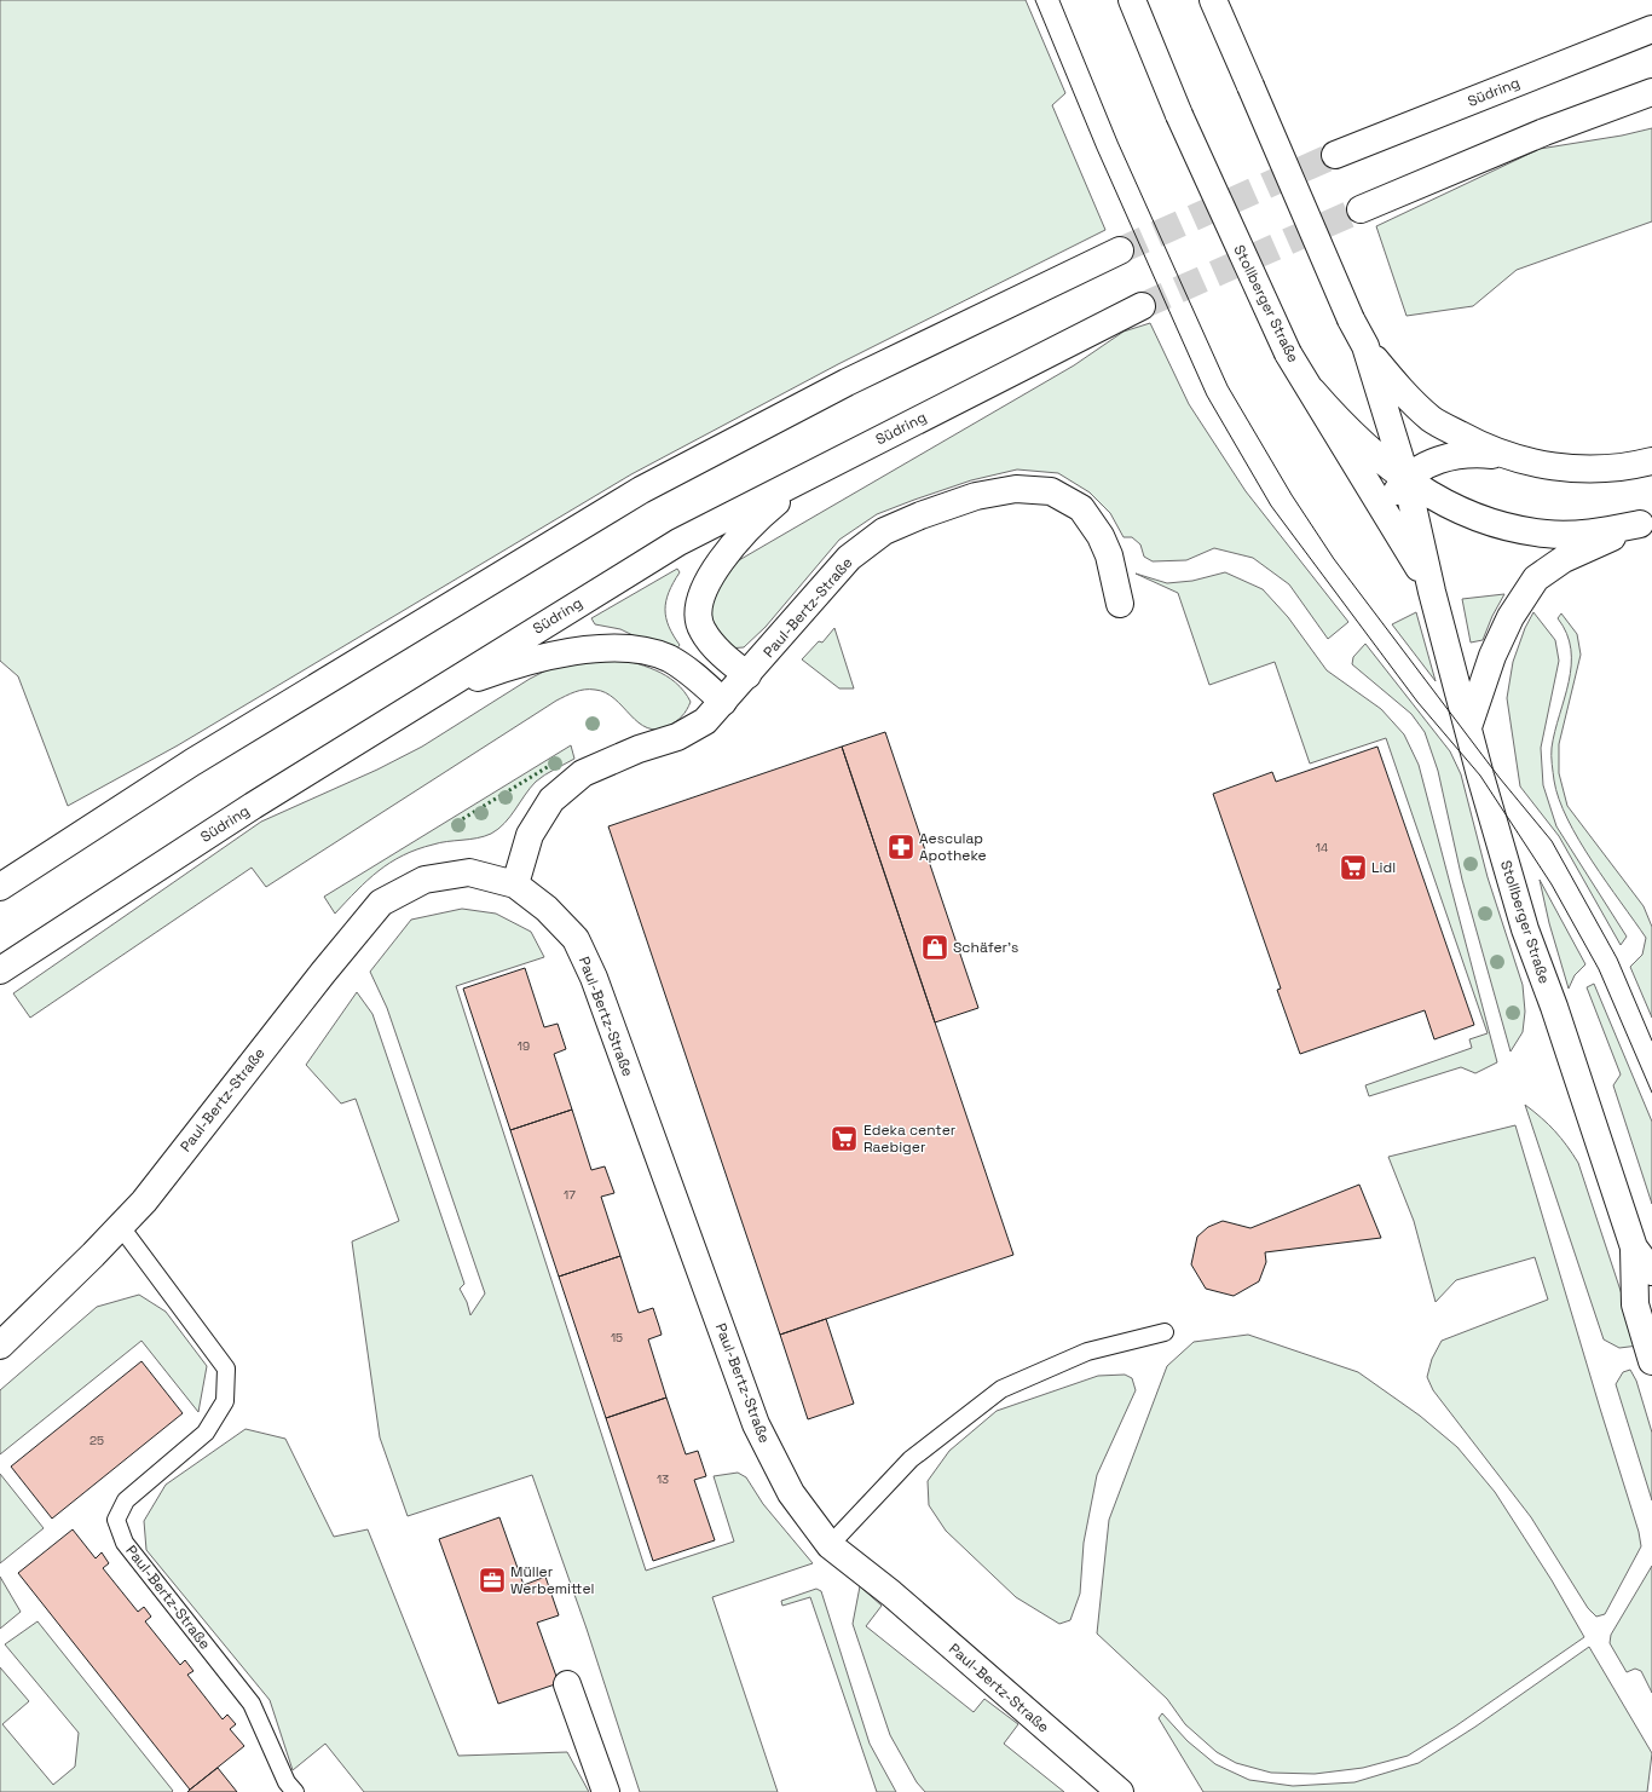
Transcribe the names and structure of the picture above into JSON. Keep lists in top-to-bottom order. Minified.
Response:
{"streets":{"main road":["Südring","Stollberger Straße","Paul-Bertz-Straße"]},"places":{"pharmacy":["Aesculap Apotheke"],"supermarket":["Lidl","Edeka center Raebiger"],"shop":["Schäfer's"],"office":["Müller Werbemittel"]},"house_numbers":["14","19","17","15","25","13"]}
